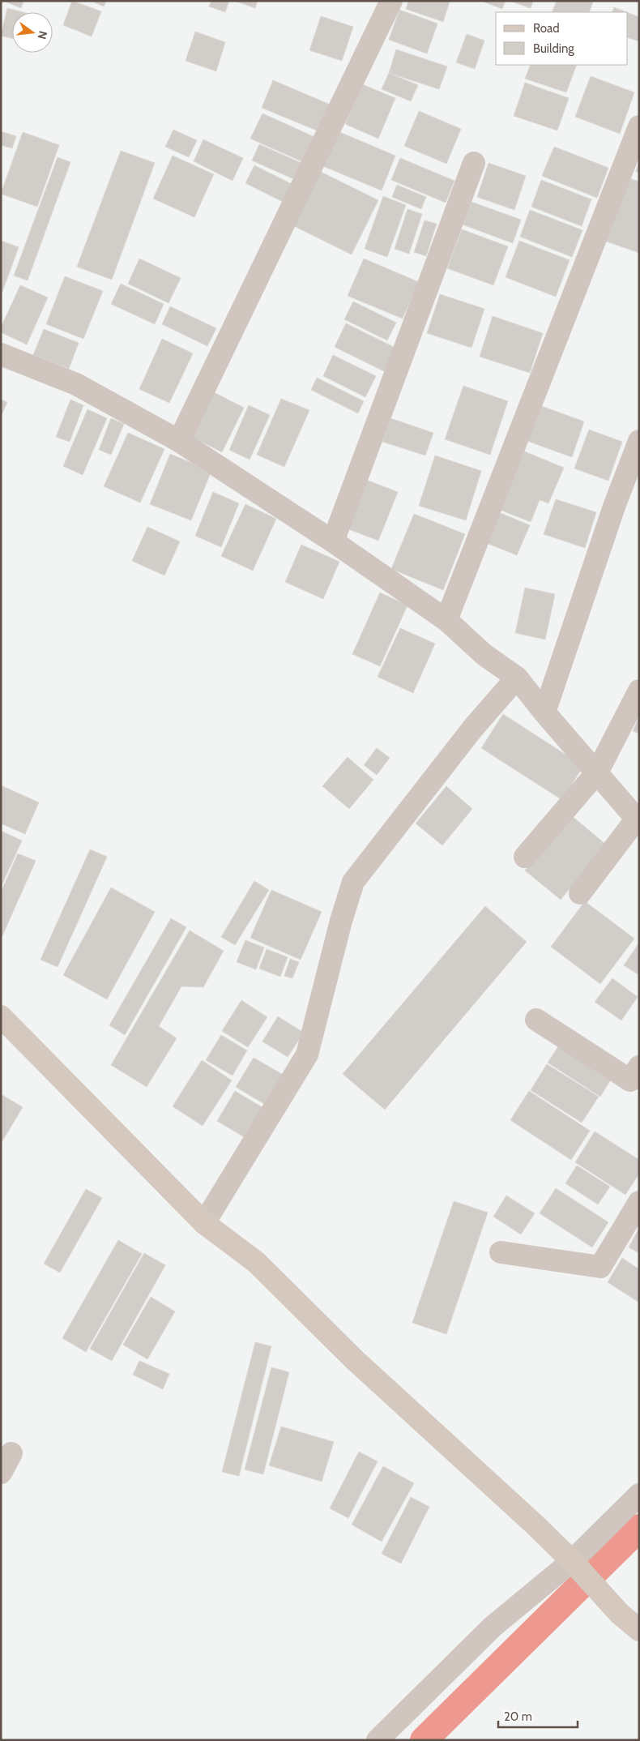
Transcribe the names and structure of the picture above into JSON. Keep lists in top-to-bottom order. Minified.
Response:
{"legend":["Road","Building"],"scale_bar":"20 m","north":"right"}
